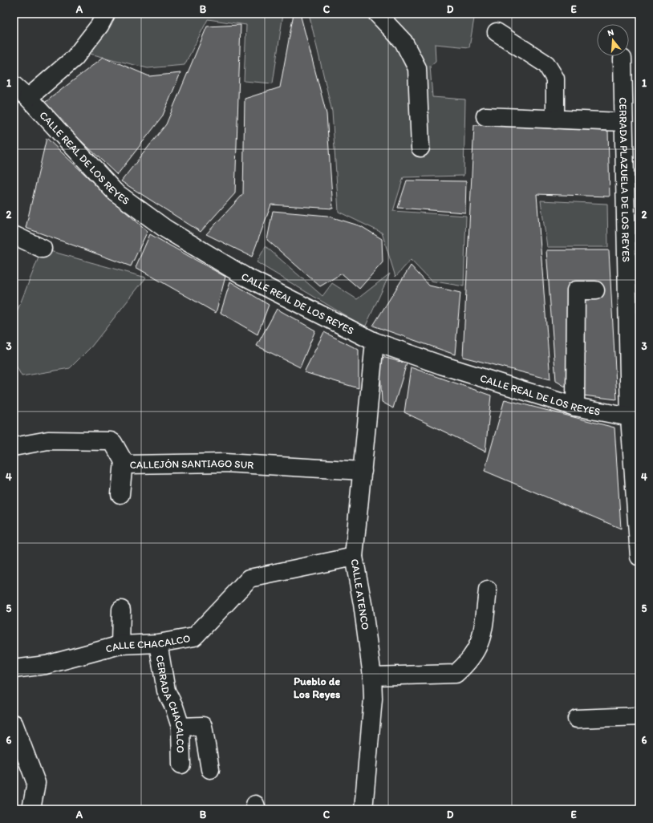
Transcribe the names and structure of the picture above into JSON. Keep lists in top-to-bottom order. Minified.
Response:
{"streets":{"street":["CALLE REAL DE LOS REYES","CERRADA PLAZUELA DE LOS REYES","CALLEJÓN SANTIAGO SUR","CALLE ATENCO","CALLE CHACALCO","CERRADA CHACALCO"]},"crossings":[["CALLE REAL DE LOS REYES","CERRADA PLAZUELA DE LOS REYES"],["CALLE REAL DE LOS REYES","CALLE ATENCO"],["CALLEJÓN SANTIAGO SUR","CALLE ATENCO"],["CALLE ATENCO","CALLE CHACALCO"],["CALLE CHACALCO","CERRADA CHACALCO"]],"districts":["Pueblo de Los Reyes"],"north":"top","grid":{"columns":["A","B","C","D","E"],"rows":["1","2","3","4","5","6"]}}
